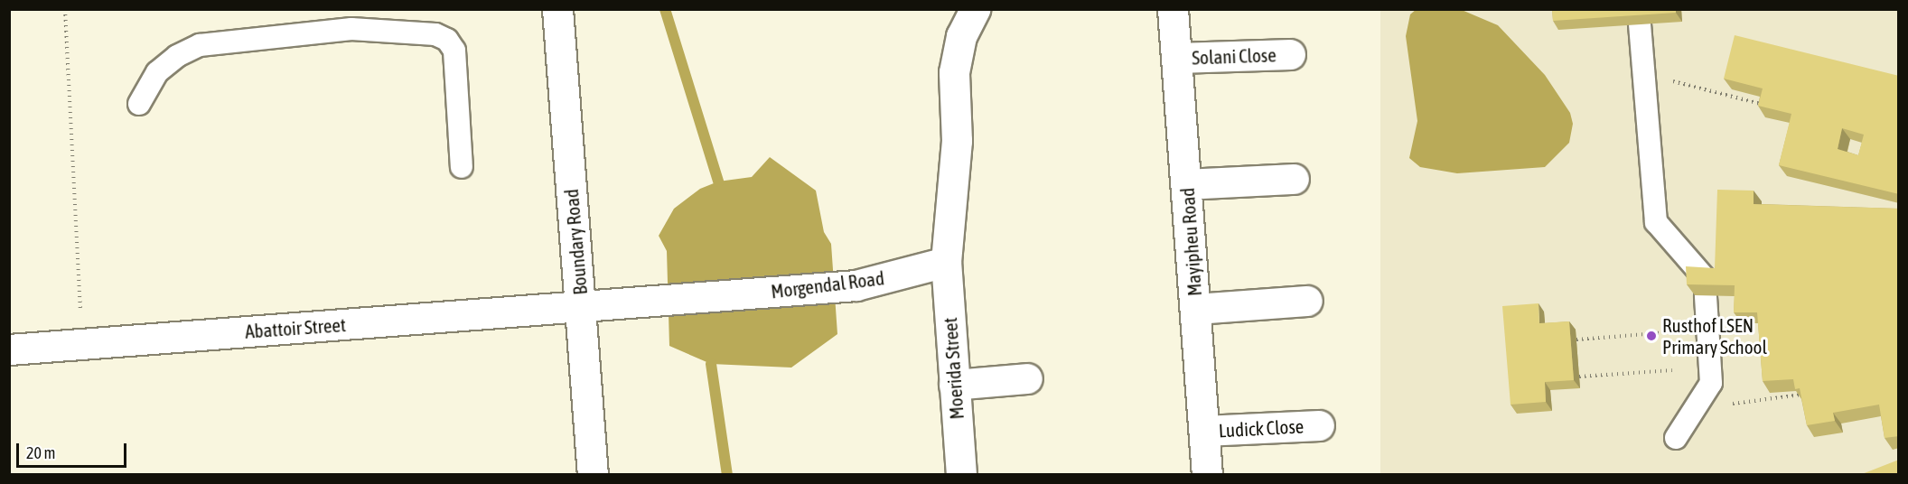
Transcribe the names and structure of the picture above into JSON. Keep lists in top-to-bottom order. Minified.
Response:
{"streets":{"street":["Solani Close","Boundary Road","Mayipheu Road","Morgendal Road","Abattoir Street","Moerida Street","Ludick Close"]},"crossings":[["Solani Close","Mayipheu Road"],["Boundary Road","Morgendal Road"],["Boundary Road","Abattoir Street"],["Mayipheu Road","Ludick Close"],["Morgendal Road","Abattoir Street"],["Morgendal Road","Moerida Street"]],"places":["Rusthof LSEN Primary School"],"scale_bar":"20 m"}
